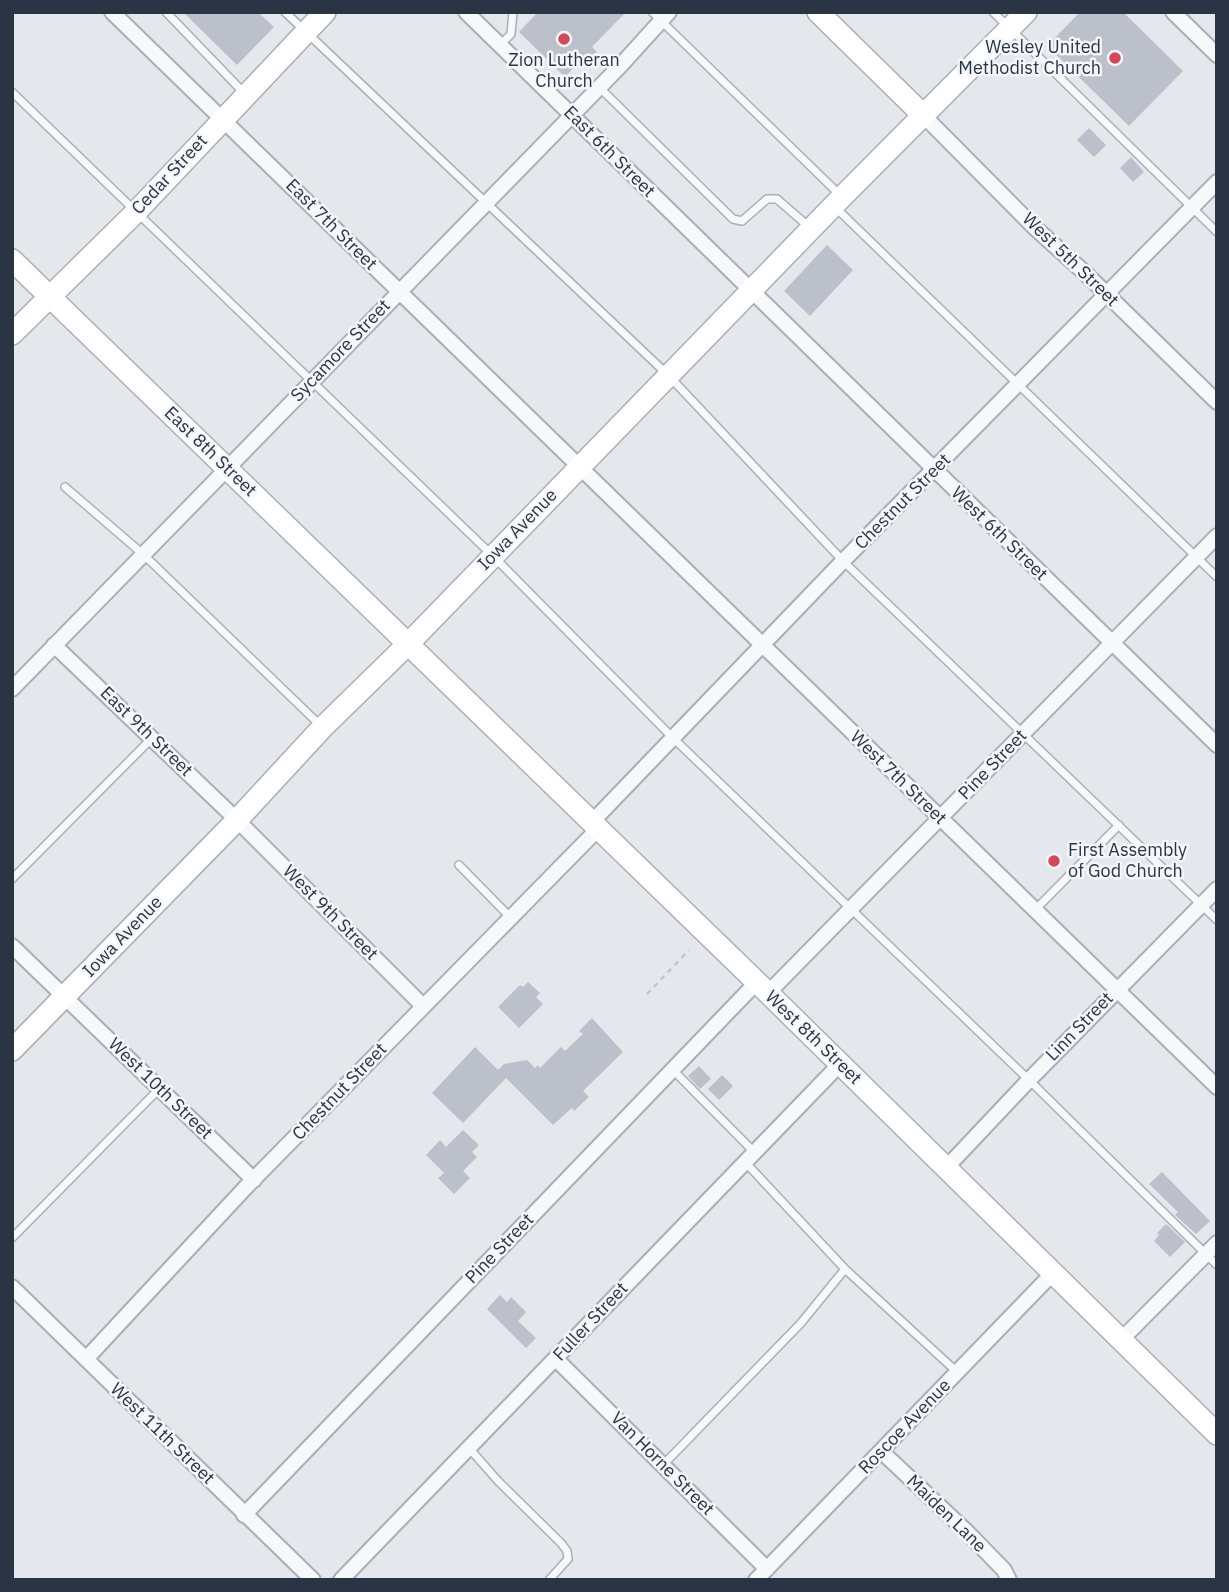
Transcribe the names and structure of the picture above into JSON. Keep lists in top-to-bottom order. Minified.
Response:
{"streets":{"main road":["Cedar Street","East 8th Street","Iowa Avenue","West 8th Street"],"street":["East 6th Street","East 7th Street","West 5th Street","Sycamore Street","Chestnut Street","West 6th Street","East 9th Street","Pine Street","West 7th Street","West 9th Street","Linn Street","West 10th Street","Fuller Street","Roscoe Avenue","West 11th Street","Van Horne Street","Maiden Lane"]},"crossings":[["East 6th Street","Sycamore Street"],["East 6th Street","Iowa Avenue"],["East 6th Street","West 6th Street"],["Cedar Street","East 7th Street"],["Cedar Street","East 8th Street"],["East 7th Street","Sycamore Street"],["East 7th Street","Iowa Avenue"],["East 7th Street","West 7th Street"],["West 5th Street","Chestnut Street"],["West 5th Street","Iowa Avenue"],["Sycamore Street","East 8th Street"],["Sycamore Street","East 9th Street"],["East 8th Street","Iowa Avenue"],["East 8th Street","West 8th Street"],["Chestnut Street","West 6th Street"],["Chestnut Street","West 7th Street"],["Chestnut Street","West 9th Street"],["Chestnut Street","West 8th Street"],["Chestnut Street","West 10th Street"],["Chestnut Street","West 11th Street"],["Iowa Avenue","West 6th Street"],["Iowa Avenue","East 9th Street"],["Iowa Avenue","West 7th Street"],["Iowa Avenue","West 9th Street"],["Iowa Avenue","West 8th Street"],["Iowa Avenue","West 10th Street"],["West 6th Street","Pine Street"],["East 9th Street","West 9th Street"],["Pine Street","West 7th Street"],["Pine Street","West 8th Street"],["Pine Street","West 11th Street"],["West 7th Street","Linn Street"],["Linn Street","West 8th Street"],["West 8th Street","Fuller Street"],["West 8th Street","Roscoe Avenue"],["Fuller Street","Van Horne Street"],["Roscoe Avenue","Van Horne Street"],["Roscoe Avenue","Maiden Lane"]],"places":["Zion Lutheran Church","Wesley United Methodist Church","First Assembly of God Church"]}
